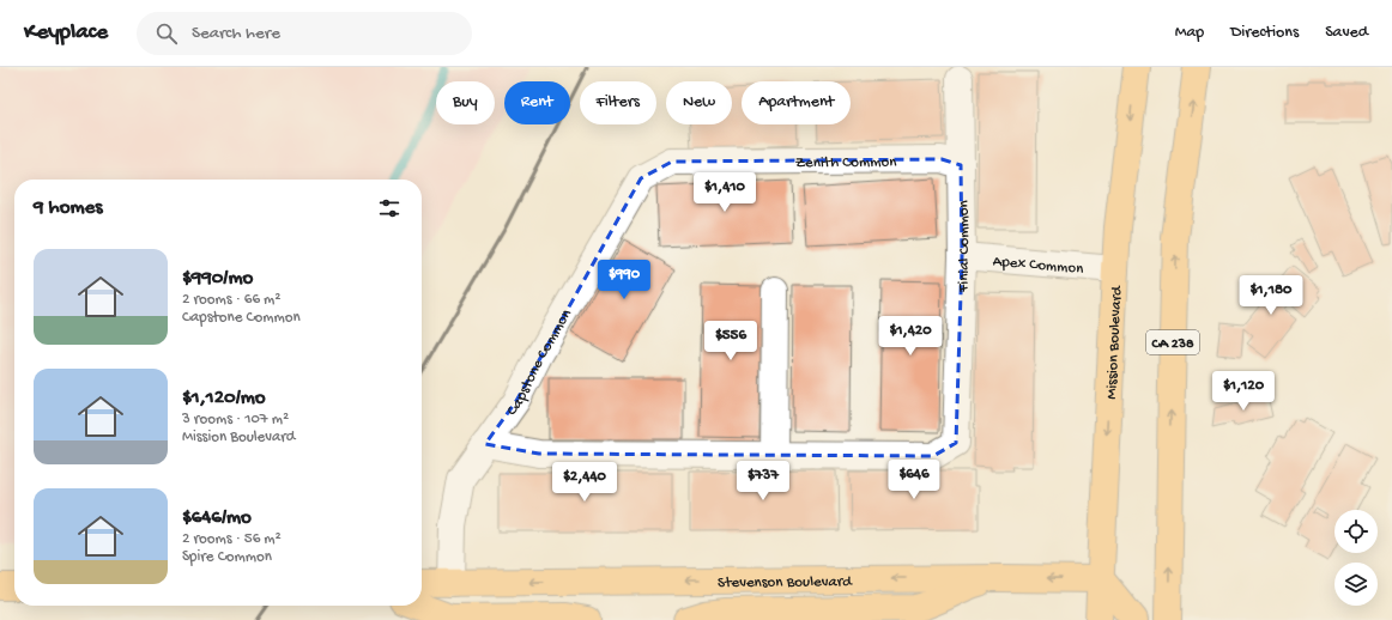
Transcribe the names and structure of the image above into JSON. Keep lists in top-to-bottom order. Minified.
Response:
{"streets":{"main road":["CA 238","Mission Boulevard","Stevenson Boulevard"],"street":["Zenith Common","Finial Common","Apex Common","Capstone Common"]},"crossings":[["Zenith Common","Finial Common"],["Zenith Common","Capstone Common"],["Finial Common","Apex Common"],["Apex Common","Mission Boulevard"],["Mission Boulevard","Stevenson Boulevard"],["Capstone Common","Stevenson Boulevard"]],"page":{"header":"Keyplace","search":"Search here","nav":["Map","Directions","Saved"],"chip":["Buy","Rent","Filters","New","Apartment"],"price":["$1,410","$990","$1,180","$1,420","$556","$1,120","$646","$737","$2,440"],"heading":"9 homes","list":[{"name":"$990/mo","note":"2 rooms · 66 m² · Capstone Common"},{"name":"$1,120/mo","note":"3 rooms · 107 m² · Mission Boulevard"},{"name":"$646/mo","note":"2 rooms · 56 m² · Spire Common"}]}}
